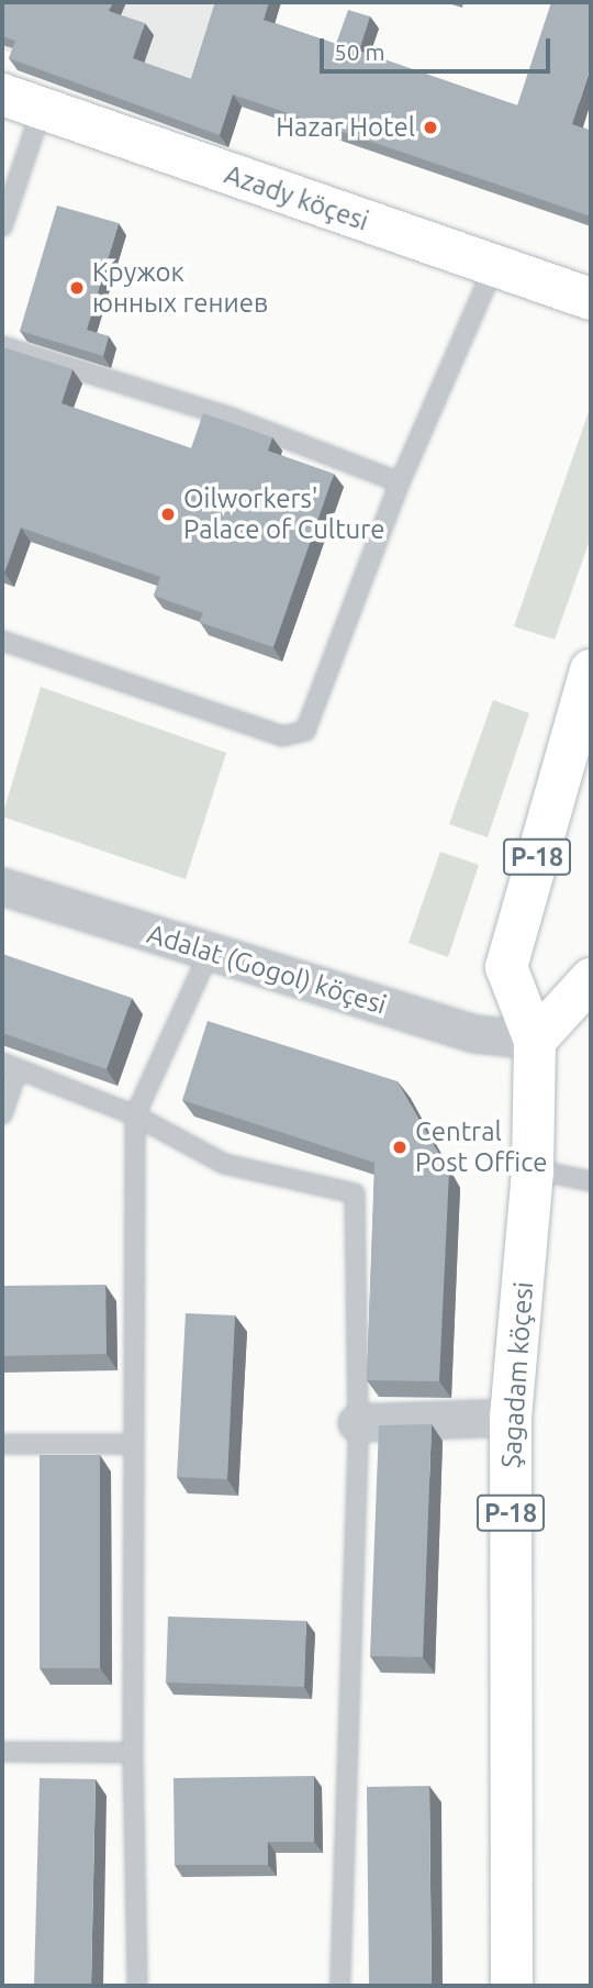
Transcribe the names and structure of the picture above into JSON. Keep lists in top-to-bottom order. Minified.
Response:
{"streets":{"main road":["Azady köçesi","P-18","Şagadam köçesi"],"street":["Adalat (Gogol) köçesi"]},"crossings":[["Adalat (Gogol) köçesi","Şagadam köçesi"]],"places":["Hazar Hotel","Кружок юнных гениев","Oilworkers' Palace of Culture","Central Post Office"],"scale_bar":"50 m"}
